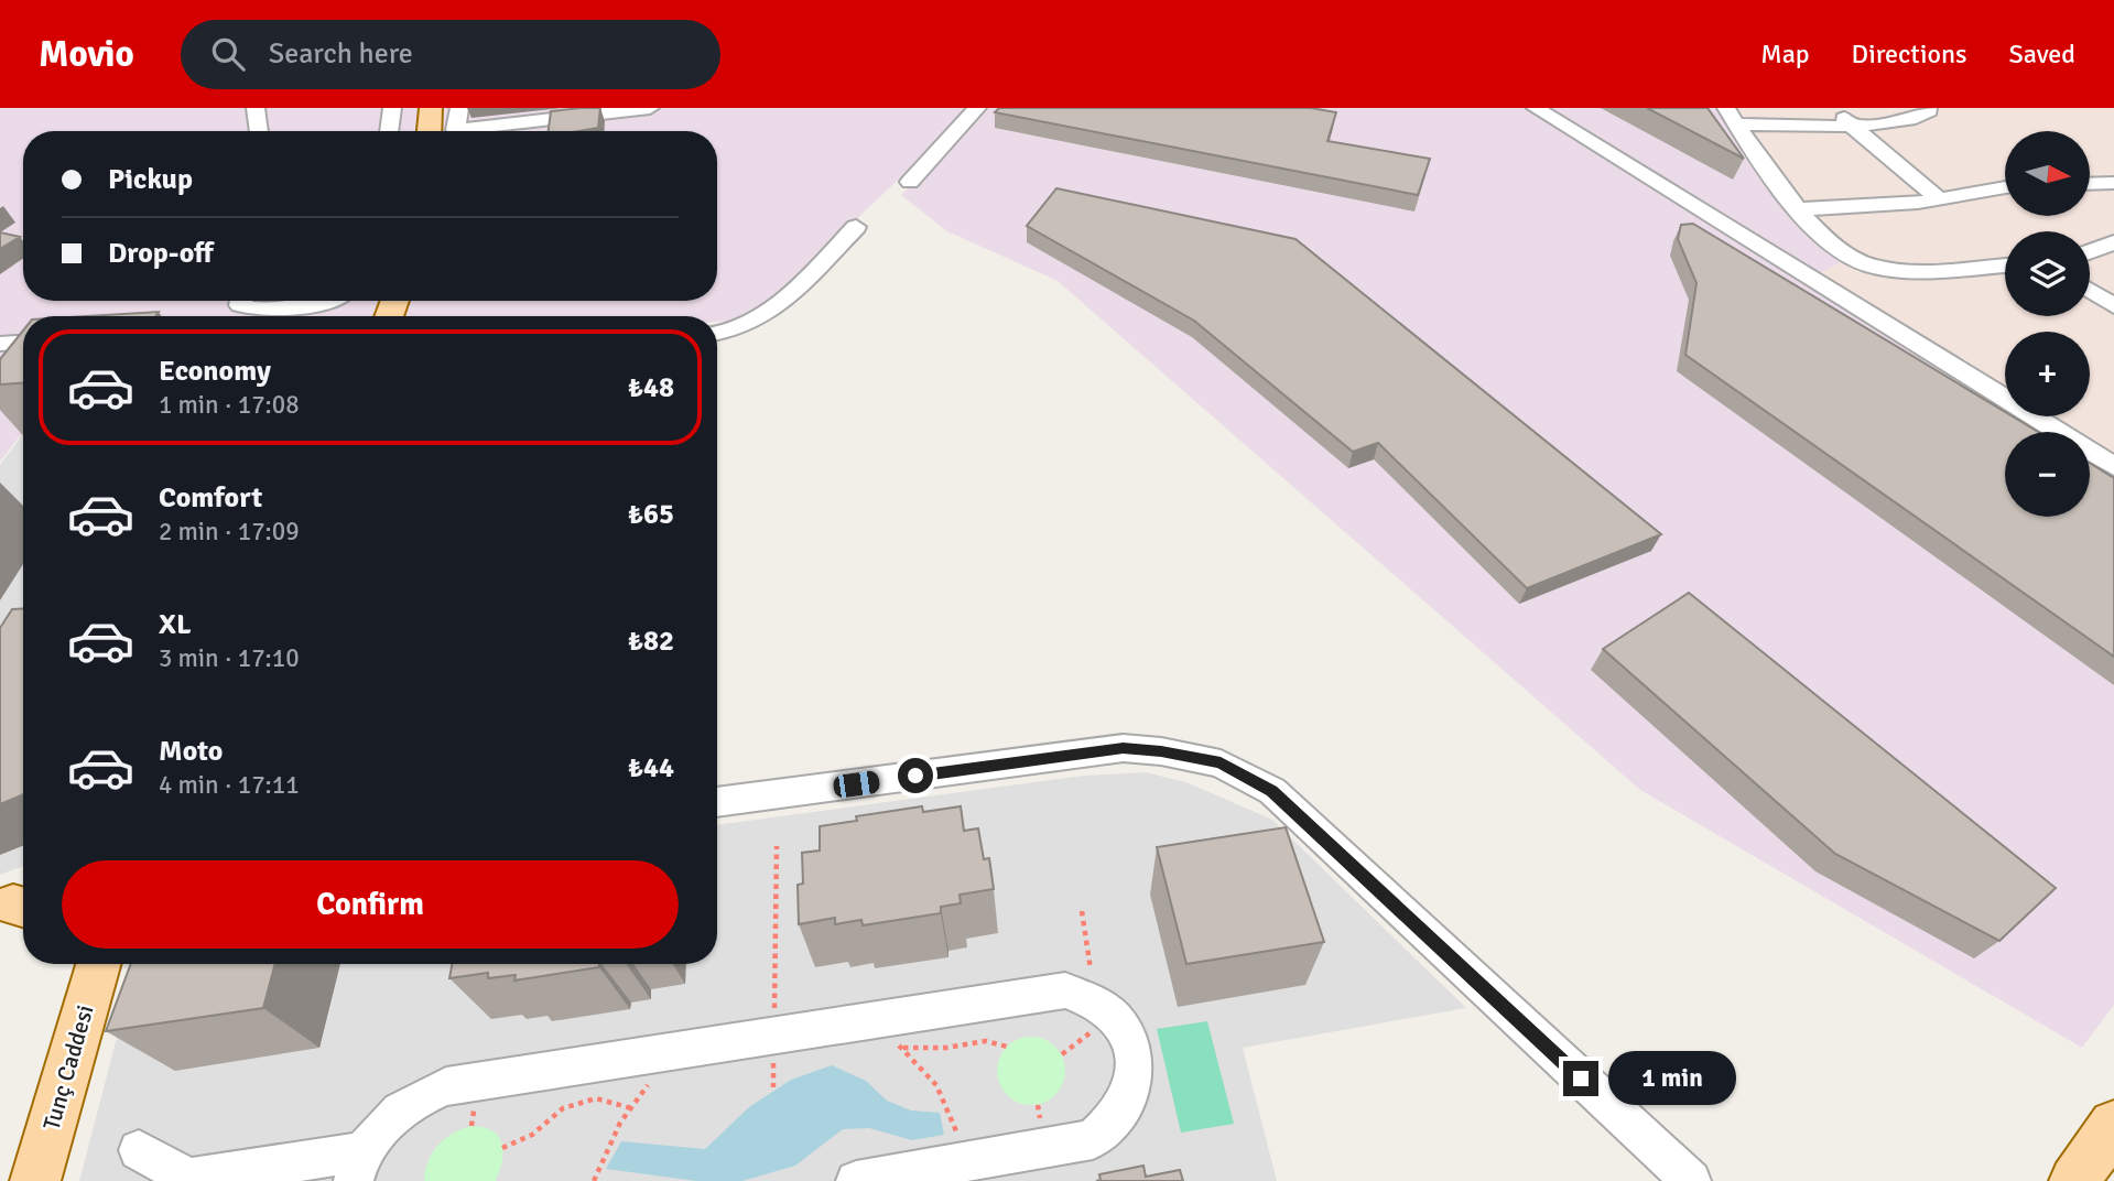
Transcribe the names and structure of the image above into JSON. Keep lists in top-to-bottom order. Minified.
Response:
{"streets":{"main road":["Tunç Caddesi"]},"north":"right","page":{"header":"Movio","search":"Search here","nav":["Map","Directions","Saved"],"map_buttons":["+","−"],"banner":["Pickup","Drop-off"],"list":[{"name":"Economy","note":"1 min · 17:08","value":"₺48"},{"name":"Comfort","note":"2 min · 17:09","value":"₺65"},{"name":"XL","note":"3 min · 17:10","value":"₺82"},{"name":"Moto","note":"4 min · 17:11","value":"₺44"}],"buttons":"Confirm","bubble":"1 min"}}
